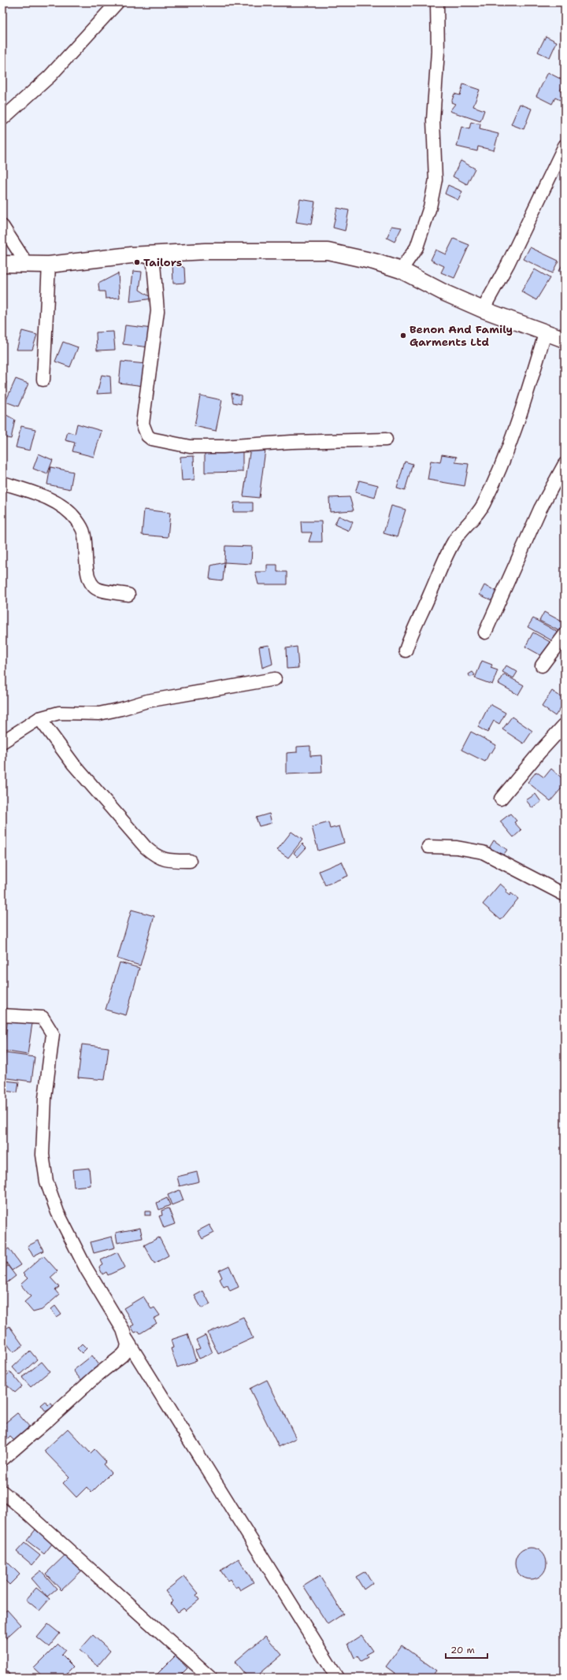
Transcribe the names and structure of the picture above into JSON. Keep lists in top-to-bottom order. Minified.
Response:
{"places":["Tailors","Benon And Family Garments Ltd"],"scale_bar":"20 m"}
